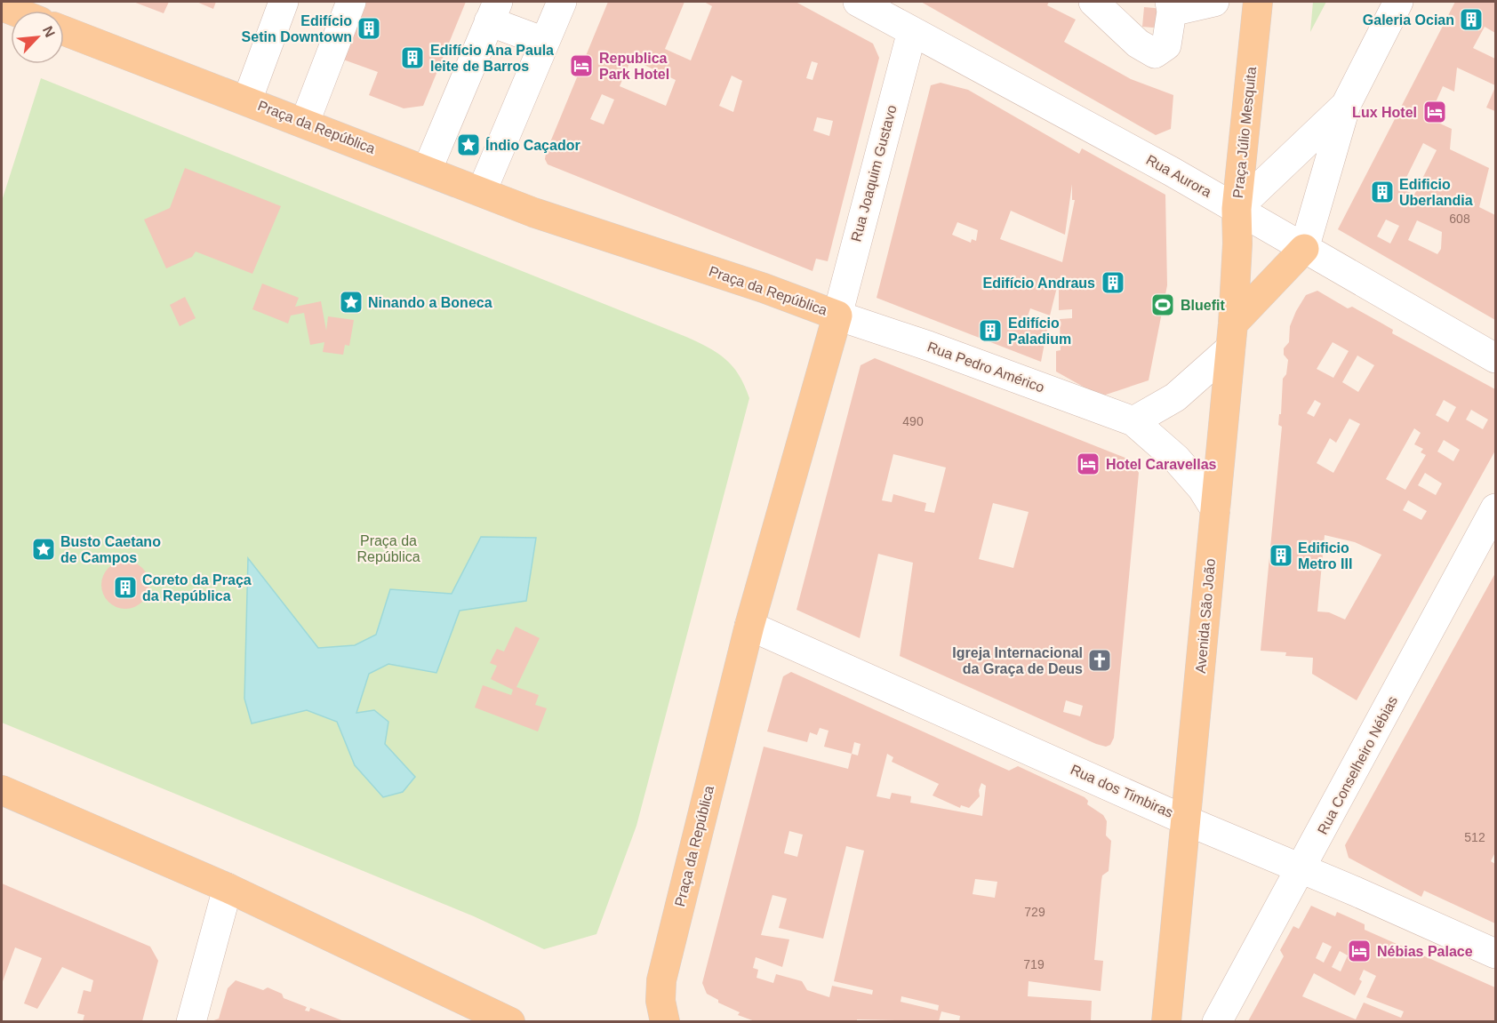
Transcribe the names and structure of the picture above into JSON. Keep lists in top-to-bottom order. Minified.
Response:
{"streets":{"main road":["Praça da República","Praça Júlio Mesquita","Avenida São João"],"street":["Rua Joaquim Gustavo","Rua Aurora","Rua Pedro Américo","Rua Conselheiro Nébias","Rua dos Timbiras"]},"crossings":[["Praça da República","Rua Joaquim Gustavo"],["Praça da República","Rua Pedro Américo"],["Praça da República","Rua dos Timbiras"],["Praça Júlio Mesquita","Rua Aurora"],["Praça Júlio Mesquita","Avenida São João"],["Rua Joaquim Gustavo","Rua Aurora"],["Rua Joaquim Gustavo","Rua Pedro Américo"],["Rua Aurora","Avenida São João"],["Rua Pedro Américo","Avenida São João"],["Avenida São João","Rua dos Timbiras"],["Rua Conselheiro Nébias","Rua dos Timbiras"]],"parks":["Praça da República"],"places":{"building":["Galeria Ocian","Edifício Setin Downtown","Edifício Ana Paula leite de Barros","Edificio Uberlandia","Edifício Andraus","Edifício Paladium","Edificio Metro III","Coreto da Praça da República"],"hotel":["Republica Park Hotel","Lux Hotel","Hotel Caravellas","Nébias Palace"],"place":["Índio Caçador","Ninando a Boneca","Busto Caetano de Campos"],"sports":["Bluefit"],"church":["Igreja Internacional da Graça de Deus"]},"house_numbers":["608","490","512","729","719"],"north":"top right"}
